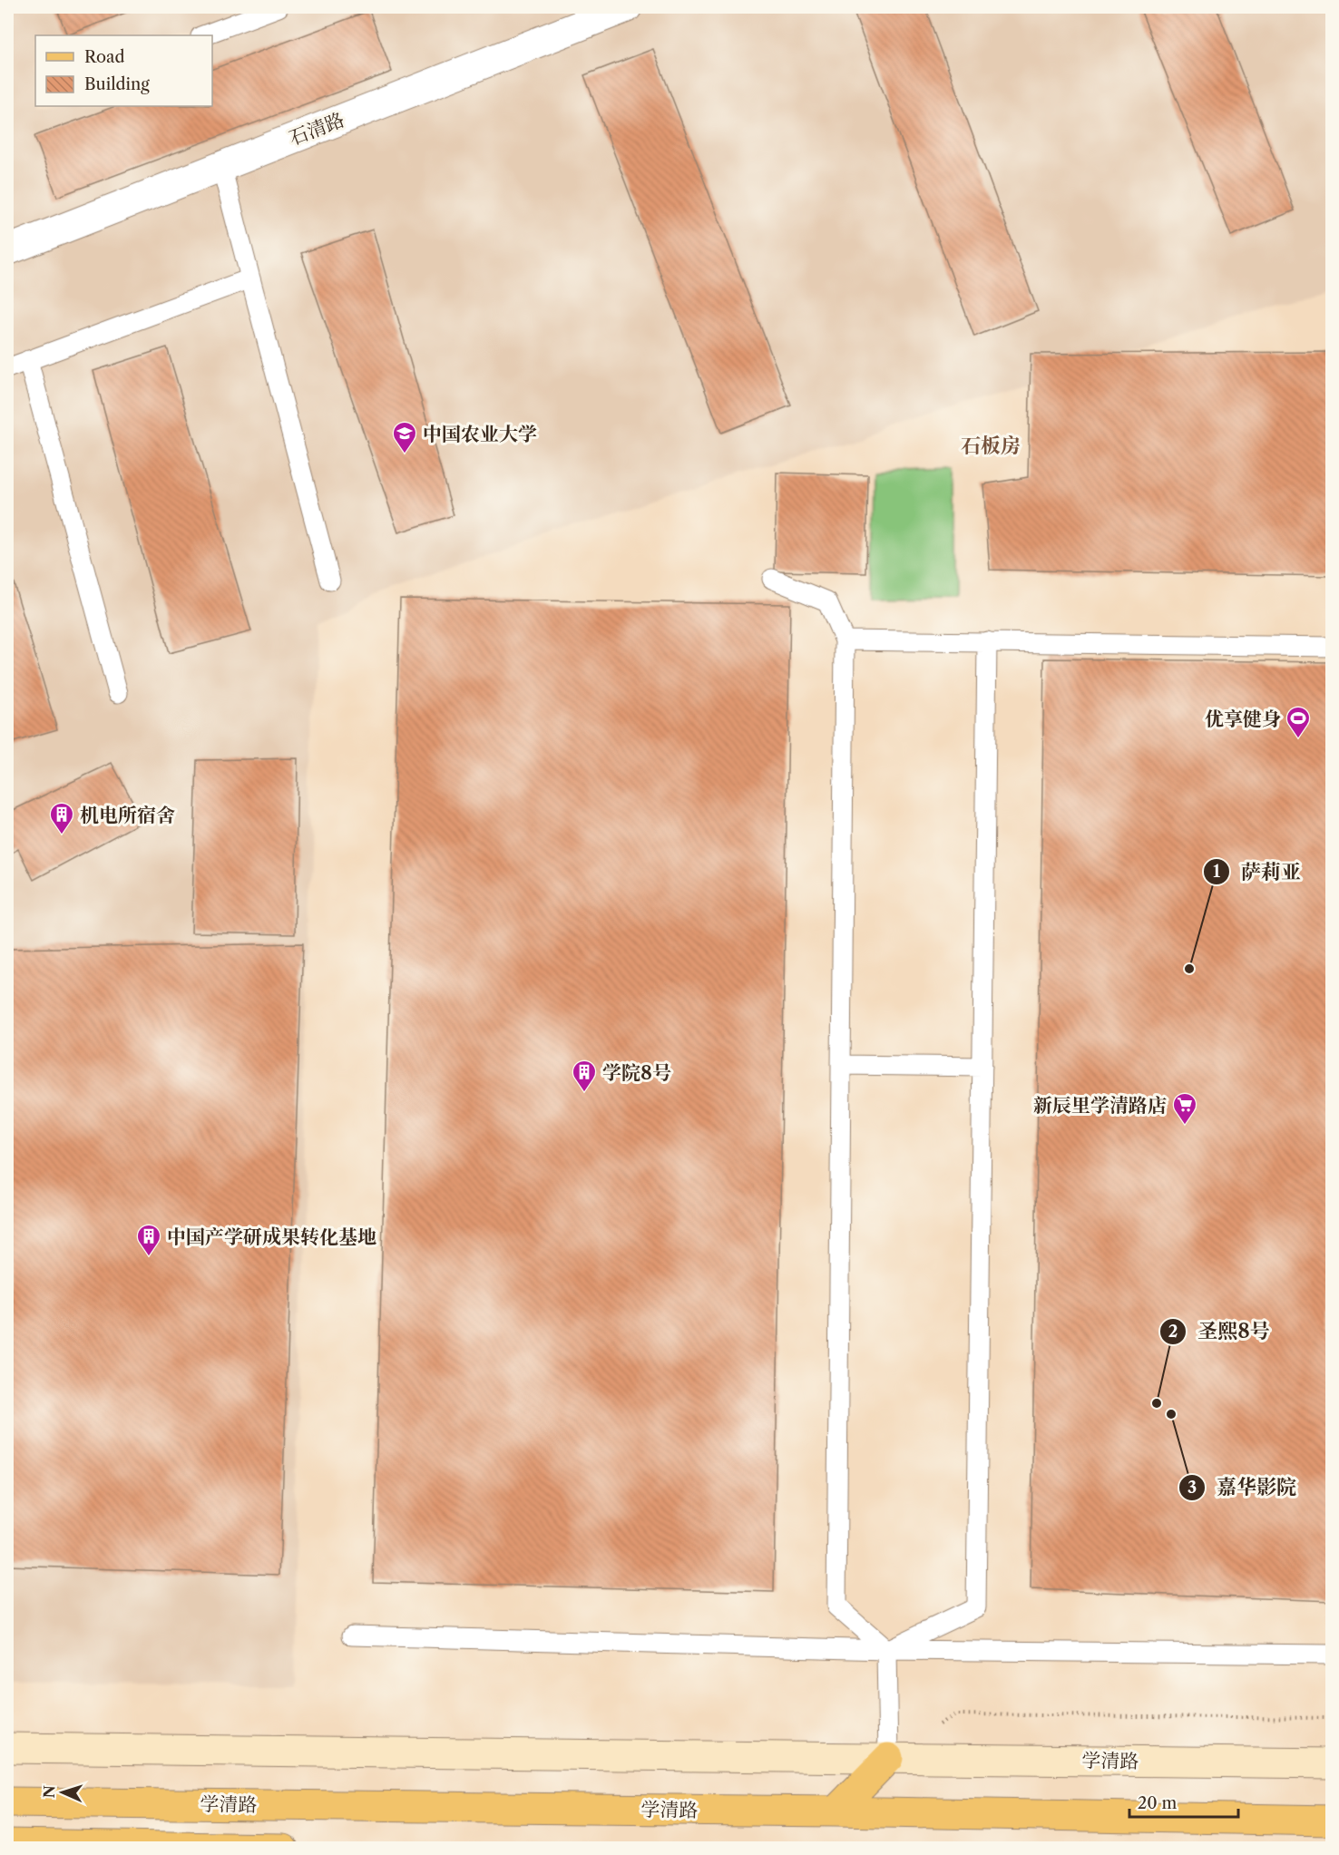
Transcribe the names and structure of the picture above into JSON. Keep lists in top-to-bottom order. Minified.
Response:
{"streets":{"main road":["学清路"],"street":["石清路"]},"districts":["石板房"],"places":{"school or university":["中国农业大学"],"sports":["优享健身"],"building":["机电所宿舍","学院8号","中国产学研成果转化基地"],"other":["萨莉亚","圣熙8号","嘉华影院"],"supermarket":["新辰里学清路店"]},"legend":["Road","Building"],"scale_bar":"20 m","north":"left"}
